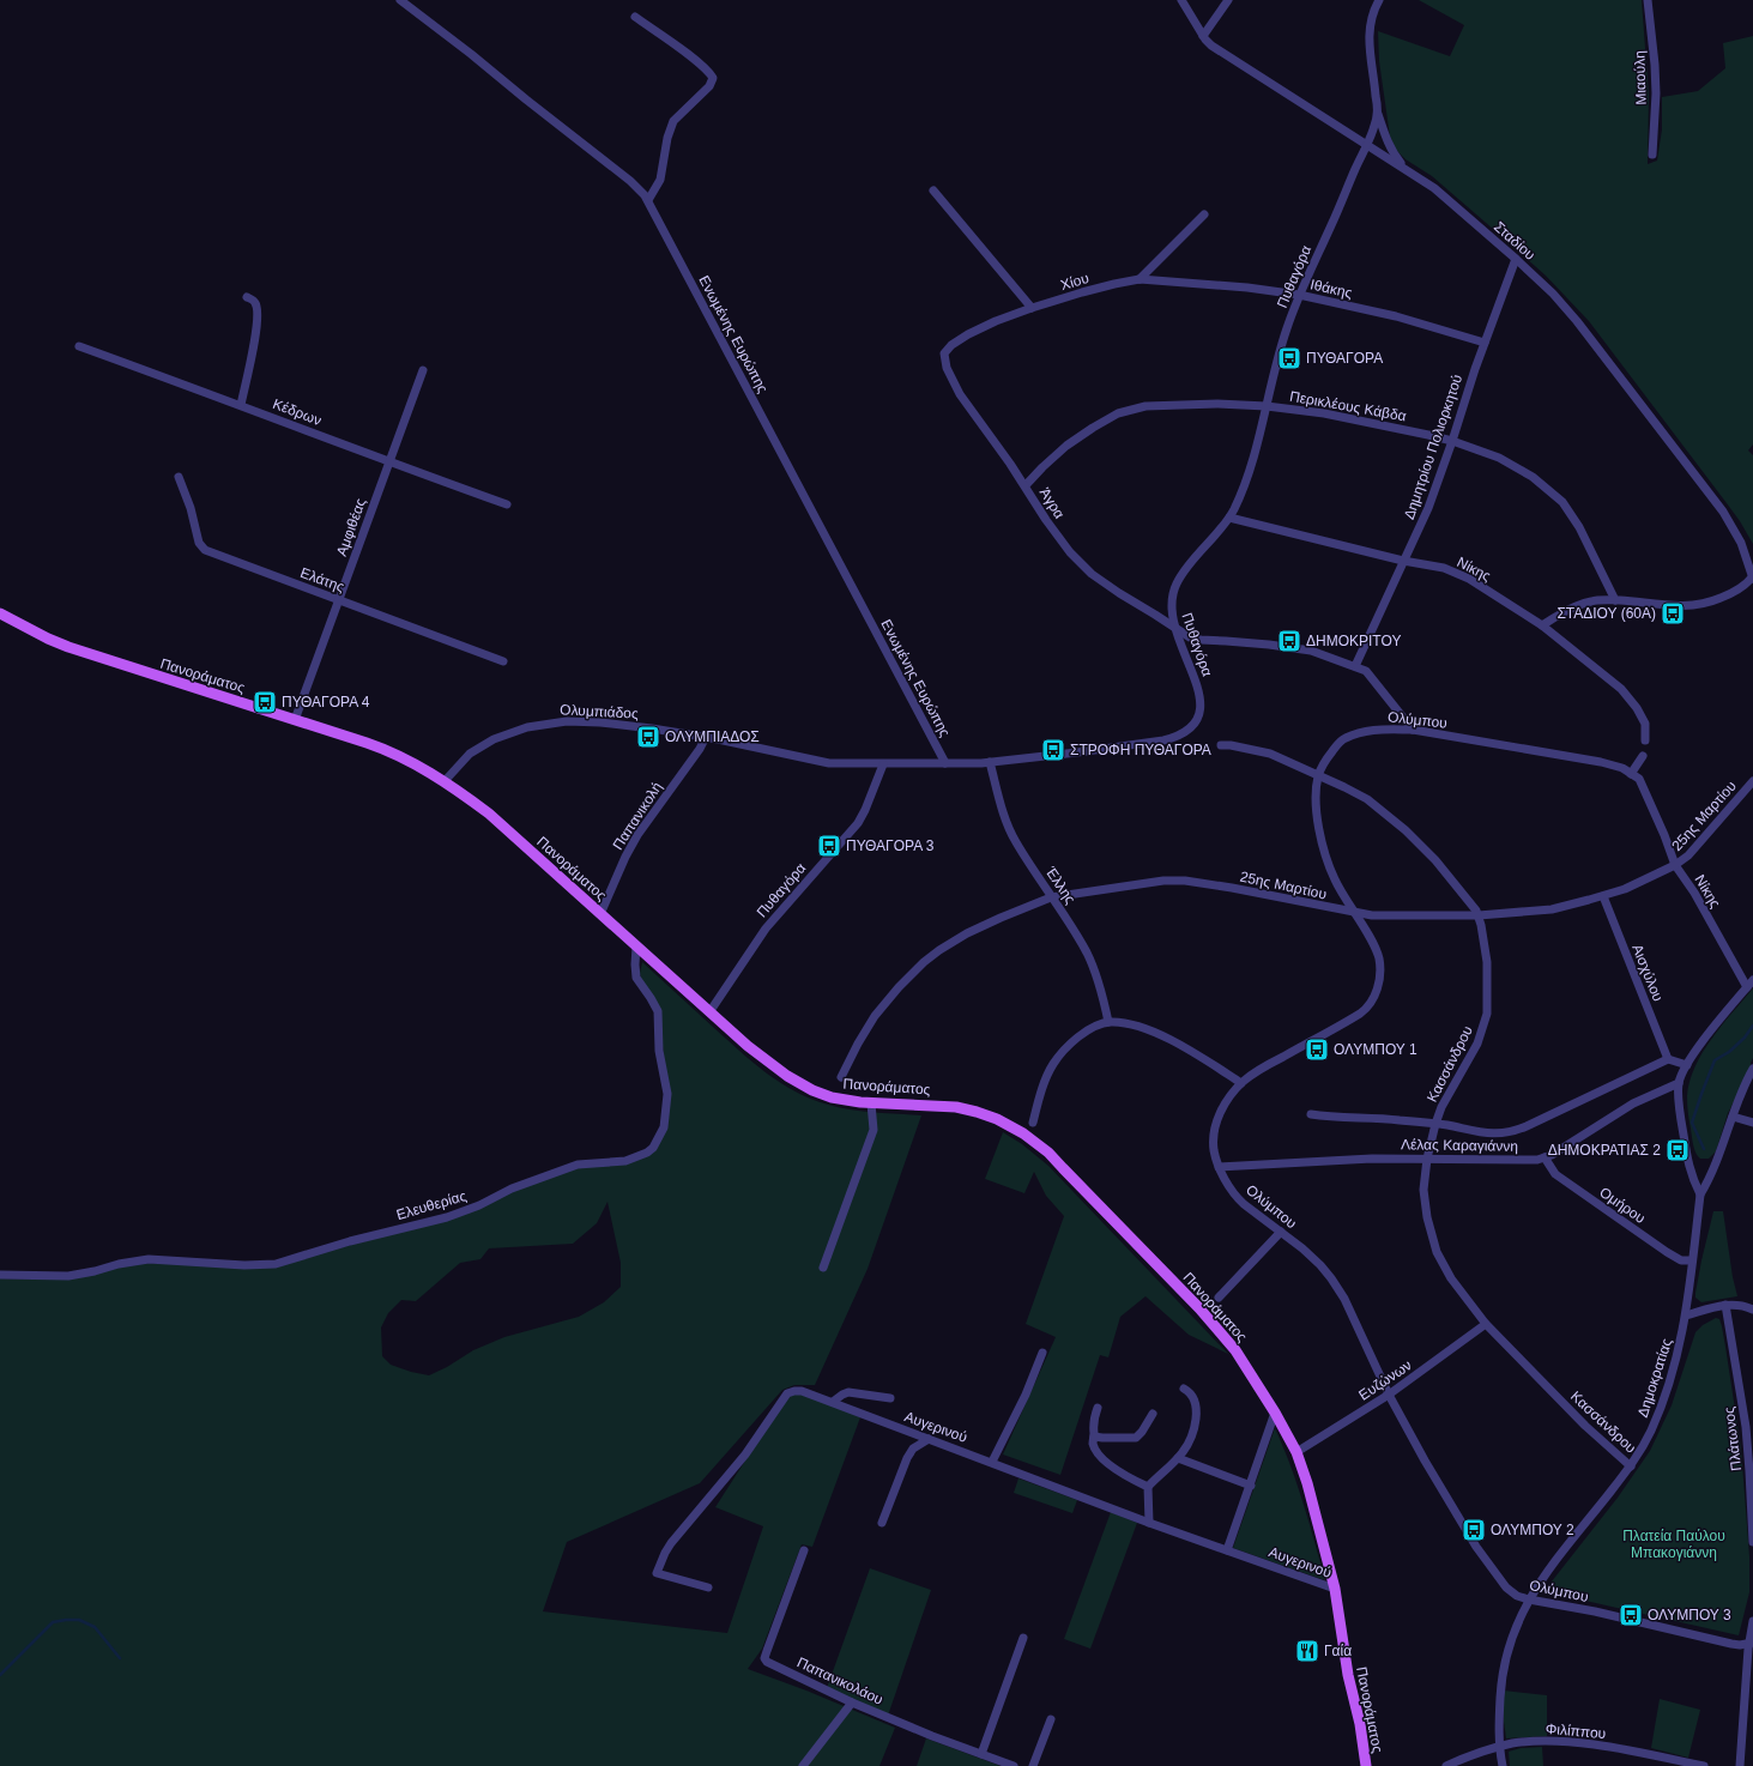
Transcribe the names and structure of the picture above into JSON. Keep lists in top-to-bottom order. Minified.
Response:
{"streets":{"main road":["Πανοράματος"],"street":["Μιαούλη","Σταδίου","Πυθαγόρα","Χίου","Ιθάκης","Ενωμένης Ευρώπης","Περικλέους Κάβδα","Κέδρων","Δημητρίου Πολιορκητού","Άγρα","Αμφιθέας","Νίκης","Ελάτης","Ολυμπιάδος","Ολύμπου","Παπανικολή","25ης Μαρτίου","Έλλης","Αισχύλου","Κασσάνδρου","Λέλας Καραγιάννη","Ελευθερίας","Ομήρου","Δημοκρατίας","Ευζώνων","Αυγερινού","Πλάτωνος","Παπανικολάου","Φιλίππου"]},"crossings":[["Σταδίου","Πυθαγόρα"],["Σταδίου","Δημητρίου Πολιορκητού"],["Πυθαγόρα","Ιθάκης"],["Πυθαγόρα","Ενωμένης Ευρώπης"],["Πυθαγόρα","Περικλέους Κάβδα"],["Πυθαγόρα","Άγρα"],["Πυθαγόρα","Νίκης"],["Πυθαγόρα","Πανοράματος"],["Πυθαγόρα","Ολυμπιάδος"],["Πυθαγόρα","Έλλης"],["Χίου","Ιθάκης"],["Χίου","Άγρα"],["Ιθάκης","Δημητρίου Πολιορκητού"],["Περικλέους Κάβδα","Δημητρίου Πολιορκητού"],["Περικλέους Κάβδα","Άγρα"],["Κέδρων","Αμφιθέας"],["Δημητρίου Πολιορκητού","Άγρα"],["Δημητρίου Πολιορκητού","Νίκης"],["Άγρα","Ολύμπου"],["Αμφιθέας","Ελάτης"],["Αμφιθέας","Πανοράματος"],["Νίκης","Ολύμπου"],["Νίκης","25ης Μαρτίου"],["Πανοράματος","Ολυμπιάδος"],["Πανοράματος","Παπανικολή"],["Πανοράματος","Ελευθερίας"],["Πανοράματος","Ευζώνων"],["Πανοράματος","Αυγερινού"],["Ολυμπιάδος","Παπανικολή"],["Ολύμπου","25ης Μαρτίου"],["Ολύμπου","Κασσάνδρου"],["Ολύμπου","Λέλας Καραγιάννη"],["Ολύμπου","Δημοκρατίας"],["Ολύμπου","Ευζώνων"],["25ης Μαρτίου","Έλλης"],["25ης Μαρτίου","Αισχύλου"],["25ης Μαρτίου","Κασσάνδρου"],["Αισχύλου","Λέλας Καραγιάννη"],["Κασσάνδρου","Λέλας Καραγιάννη"],["Κασσάνδρου","Δημοκρατίας"],["Κασσάνδρου","Ευζώνων"],["Λέλας Καραγιάννη","Ομήρου"],["Ομήρου","Δημοκρατίας"],["Δημοκρατίας","Φιλίππου"]],"parks":["Πλατεία Παύλου Μπακογιάννη"],"places":{"bus stop":["ΠΥΘΑΓΟΡΑ","ΣΤΑΔΙΟΥ (60A)","ΔΗΜΟΚΡΙΤΟΥ","ΠΥΘΑΓΟΡΑ 4","ΟΛΥΜΠΙΑΔΟΣ","ΣΤΡΟΦΗ ΠΥΘΑΓΟΡΑ","ΠΥΘΑΓΟΡΑ 3","ΟΛΥΜΠΟΥ 1","ΔΗΜΟΚΡΑΤΙΑΣ 2","ΟΛΥΜΠΟΥ 2","ΟΛΥΜΠΟΥ 3"],"restaurant":["Γαία"]}}
